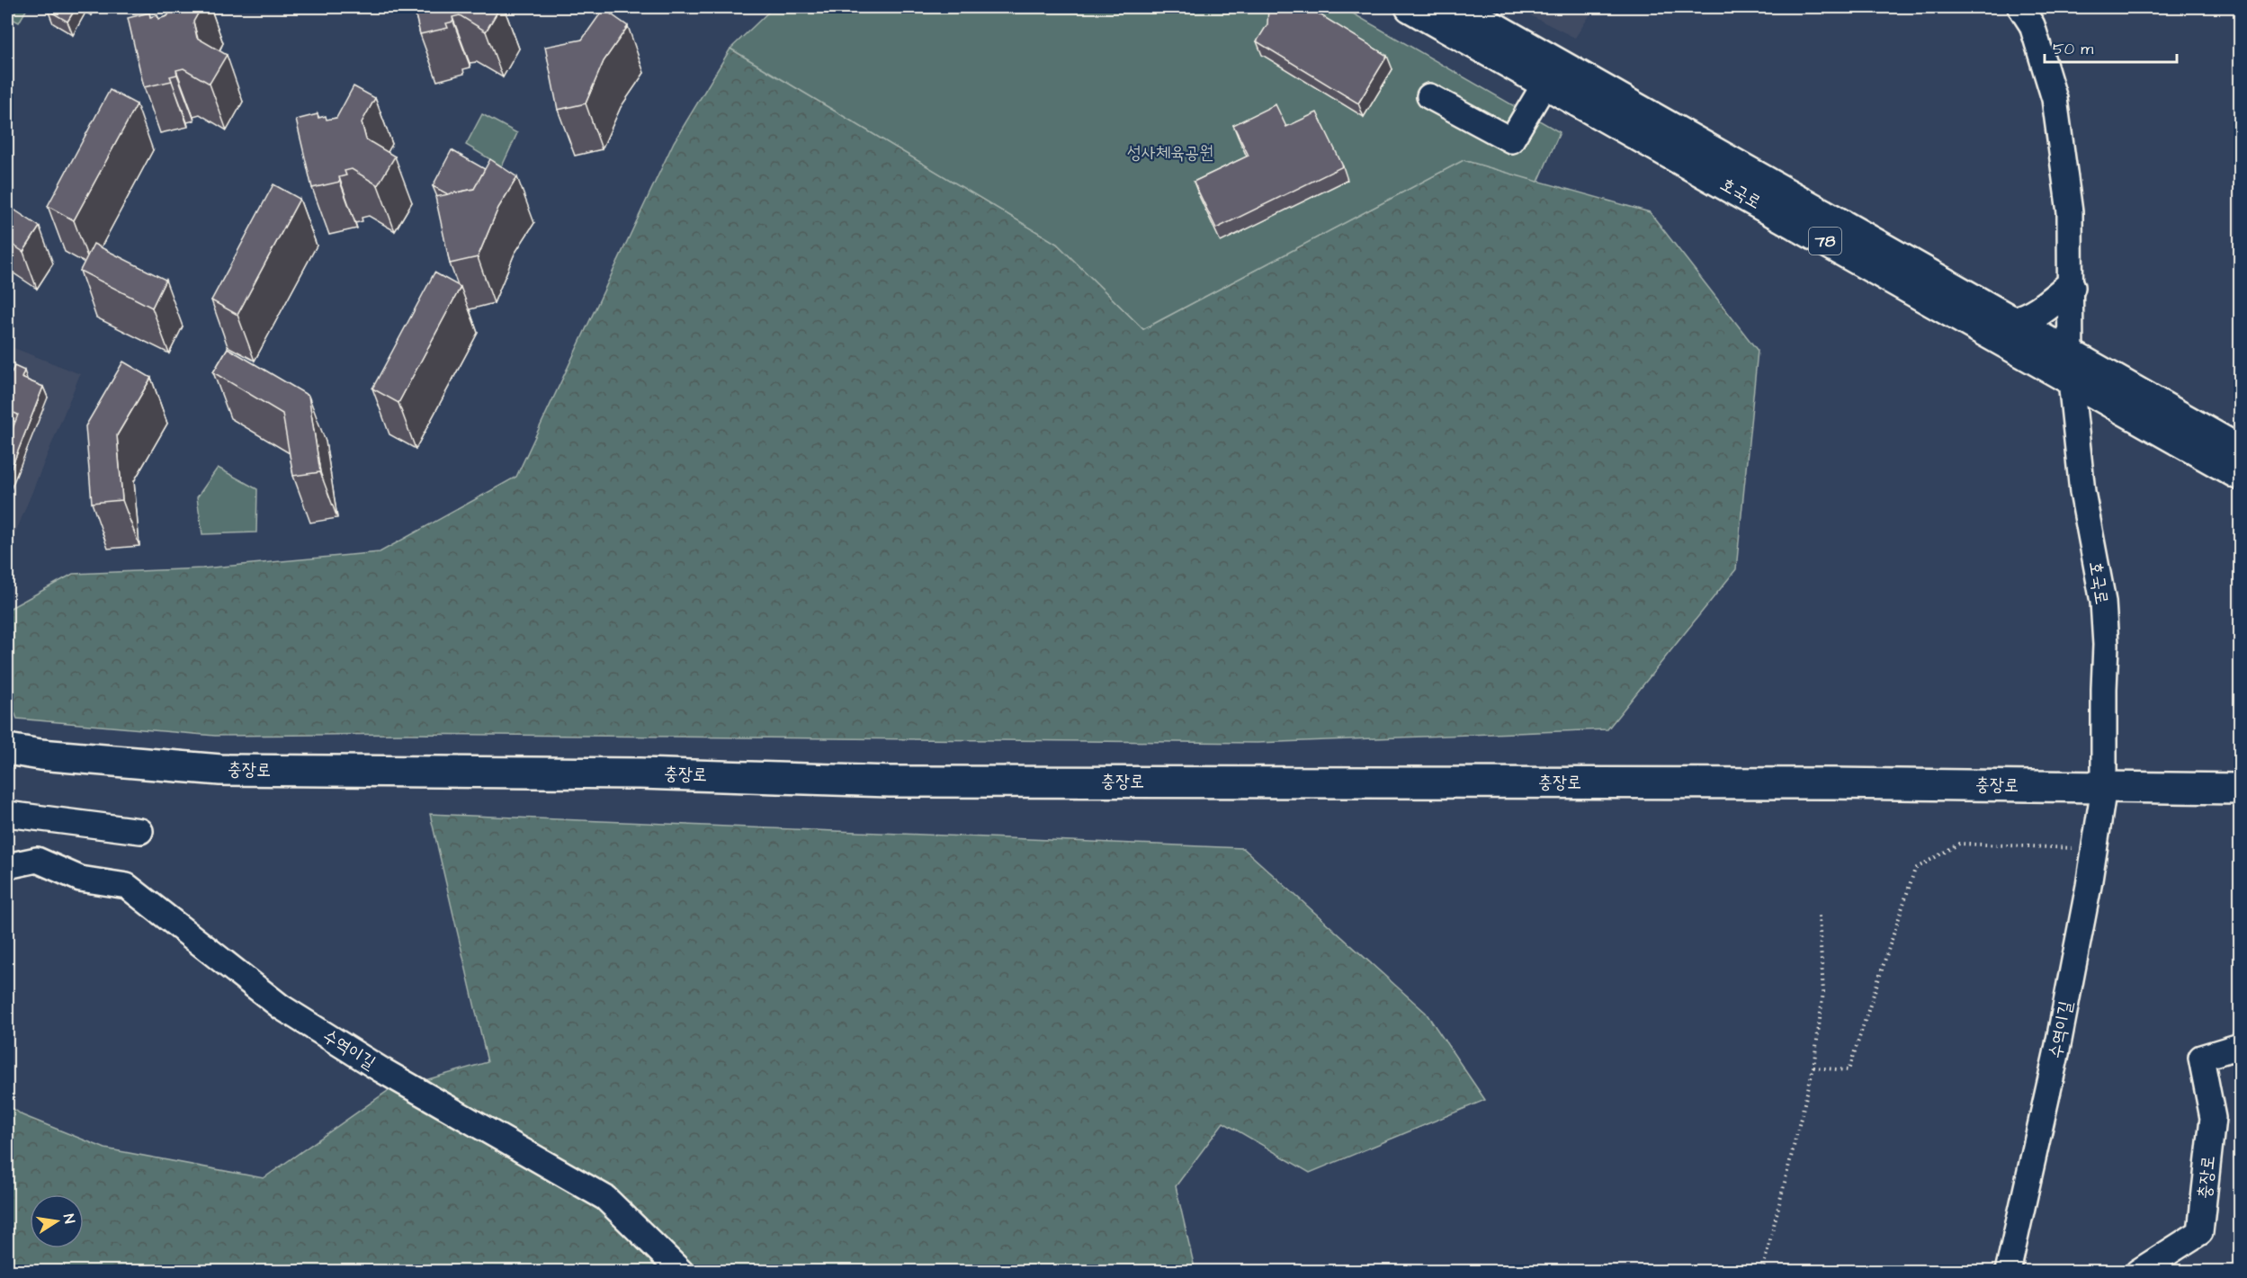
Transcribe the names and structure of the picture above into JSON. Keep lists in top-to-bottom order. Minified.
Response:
{"streets":{"main road":["호국로","78","충장로"],"street":["수역이길"]},"crossings":[["호국로","충장로"],["호국로","수역이길"],["충장로","수역이길"]],"parks":["성사체육공원"],"scale_bar":"50 m","north":"right"}
